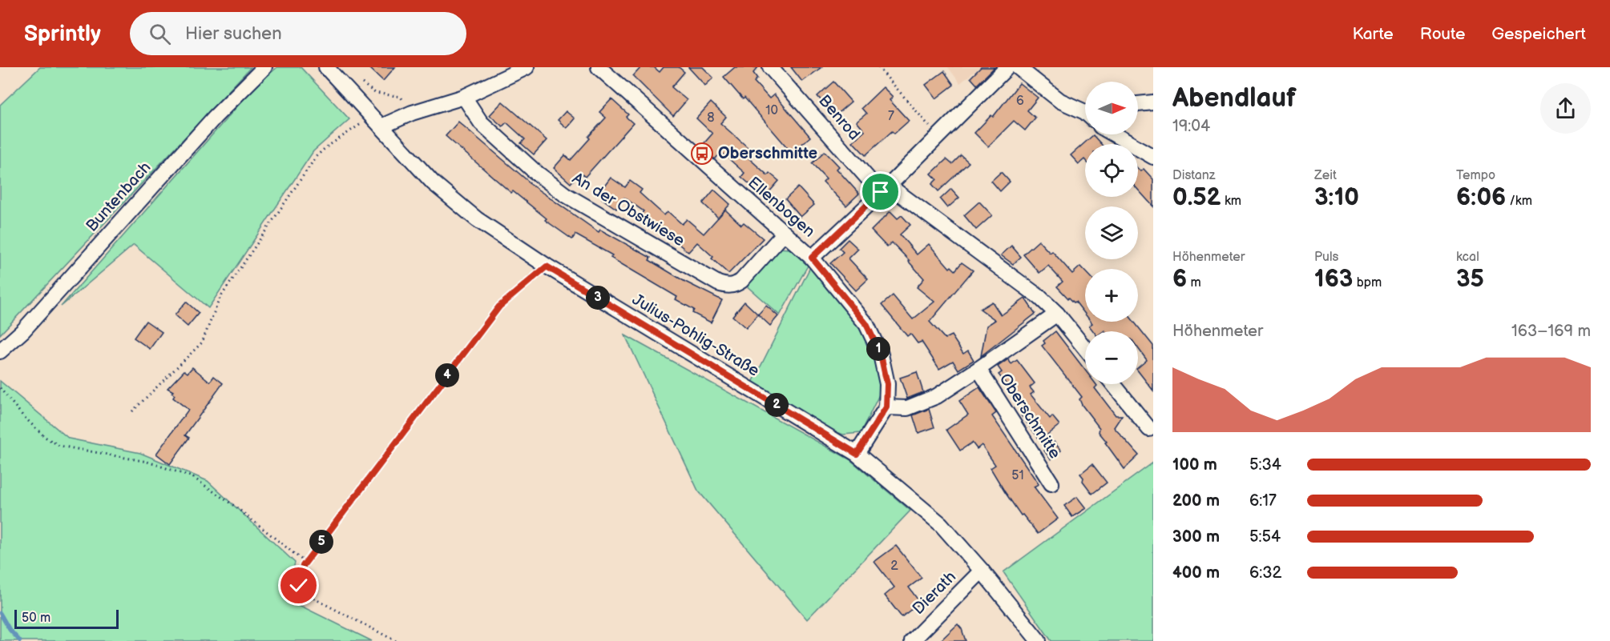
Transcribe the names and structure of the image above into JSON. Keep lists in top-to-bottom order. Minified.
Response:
{"streets":{"street":["Benrod","Buntenbach","Ellenbogen","An der Obstwiese","Julius-Pohlig-Straße","Oberschmitte","Dierath"]},"crossings":[["Ellenbogen","An der Obstwiese"],["Julius-Pohlig-Straße","Dierath"]],"places":{"bus stop":["Oberschmitte"]},"house_numbers":["6","10","7","8","51","2"],"scale_bar":"50 m","north":"right","page":{"header":"Sprintly","search":"Hier suchen","nav":["Karte","Route","Gespeichert"],"heading":["Abendlauf","19:04"],"map_buttons":["+","−"],"stats":[["Distanz","0.52 km"],["Zeit","3:10"],["Tempo","6:06 /km"],["Höhenmeter","6 m"],["Puls","163 bpm"],["kcal","35"]],"pins":["3","1","4","2","5"],"chart":["Höhenmeter","163–169 m"],"list":[{"name":"100 m","note":"5:34"},{"name":"200 m","note":"6:17"},{"name":"300 m","note":"5:54"},{"name":"400 m","note":"6:32"}],"scale":"50 m"}}
